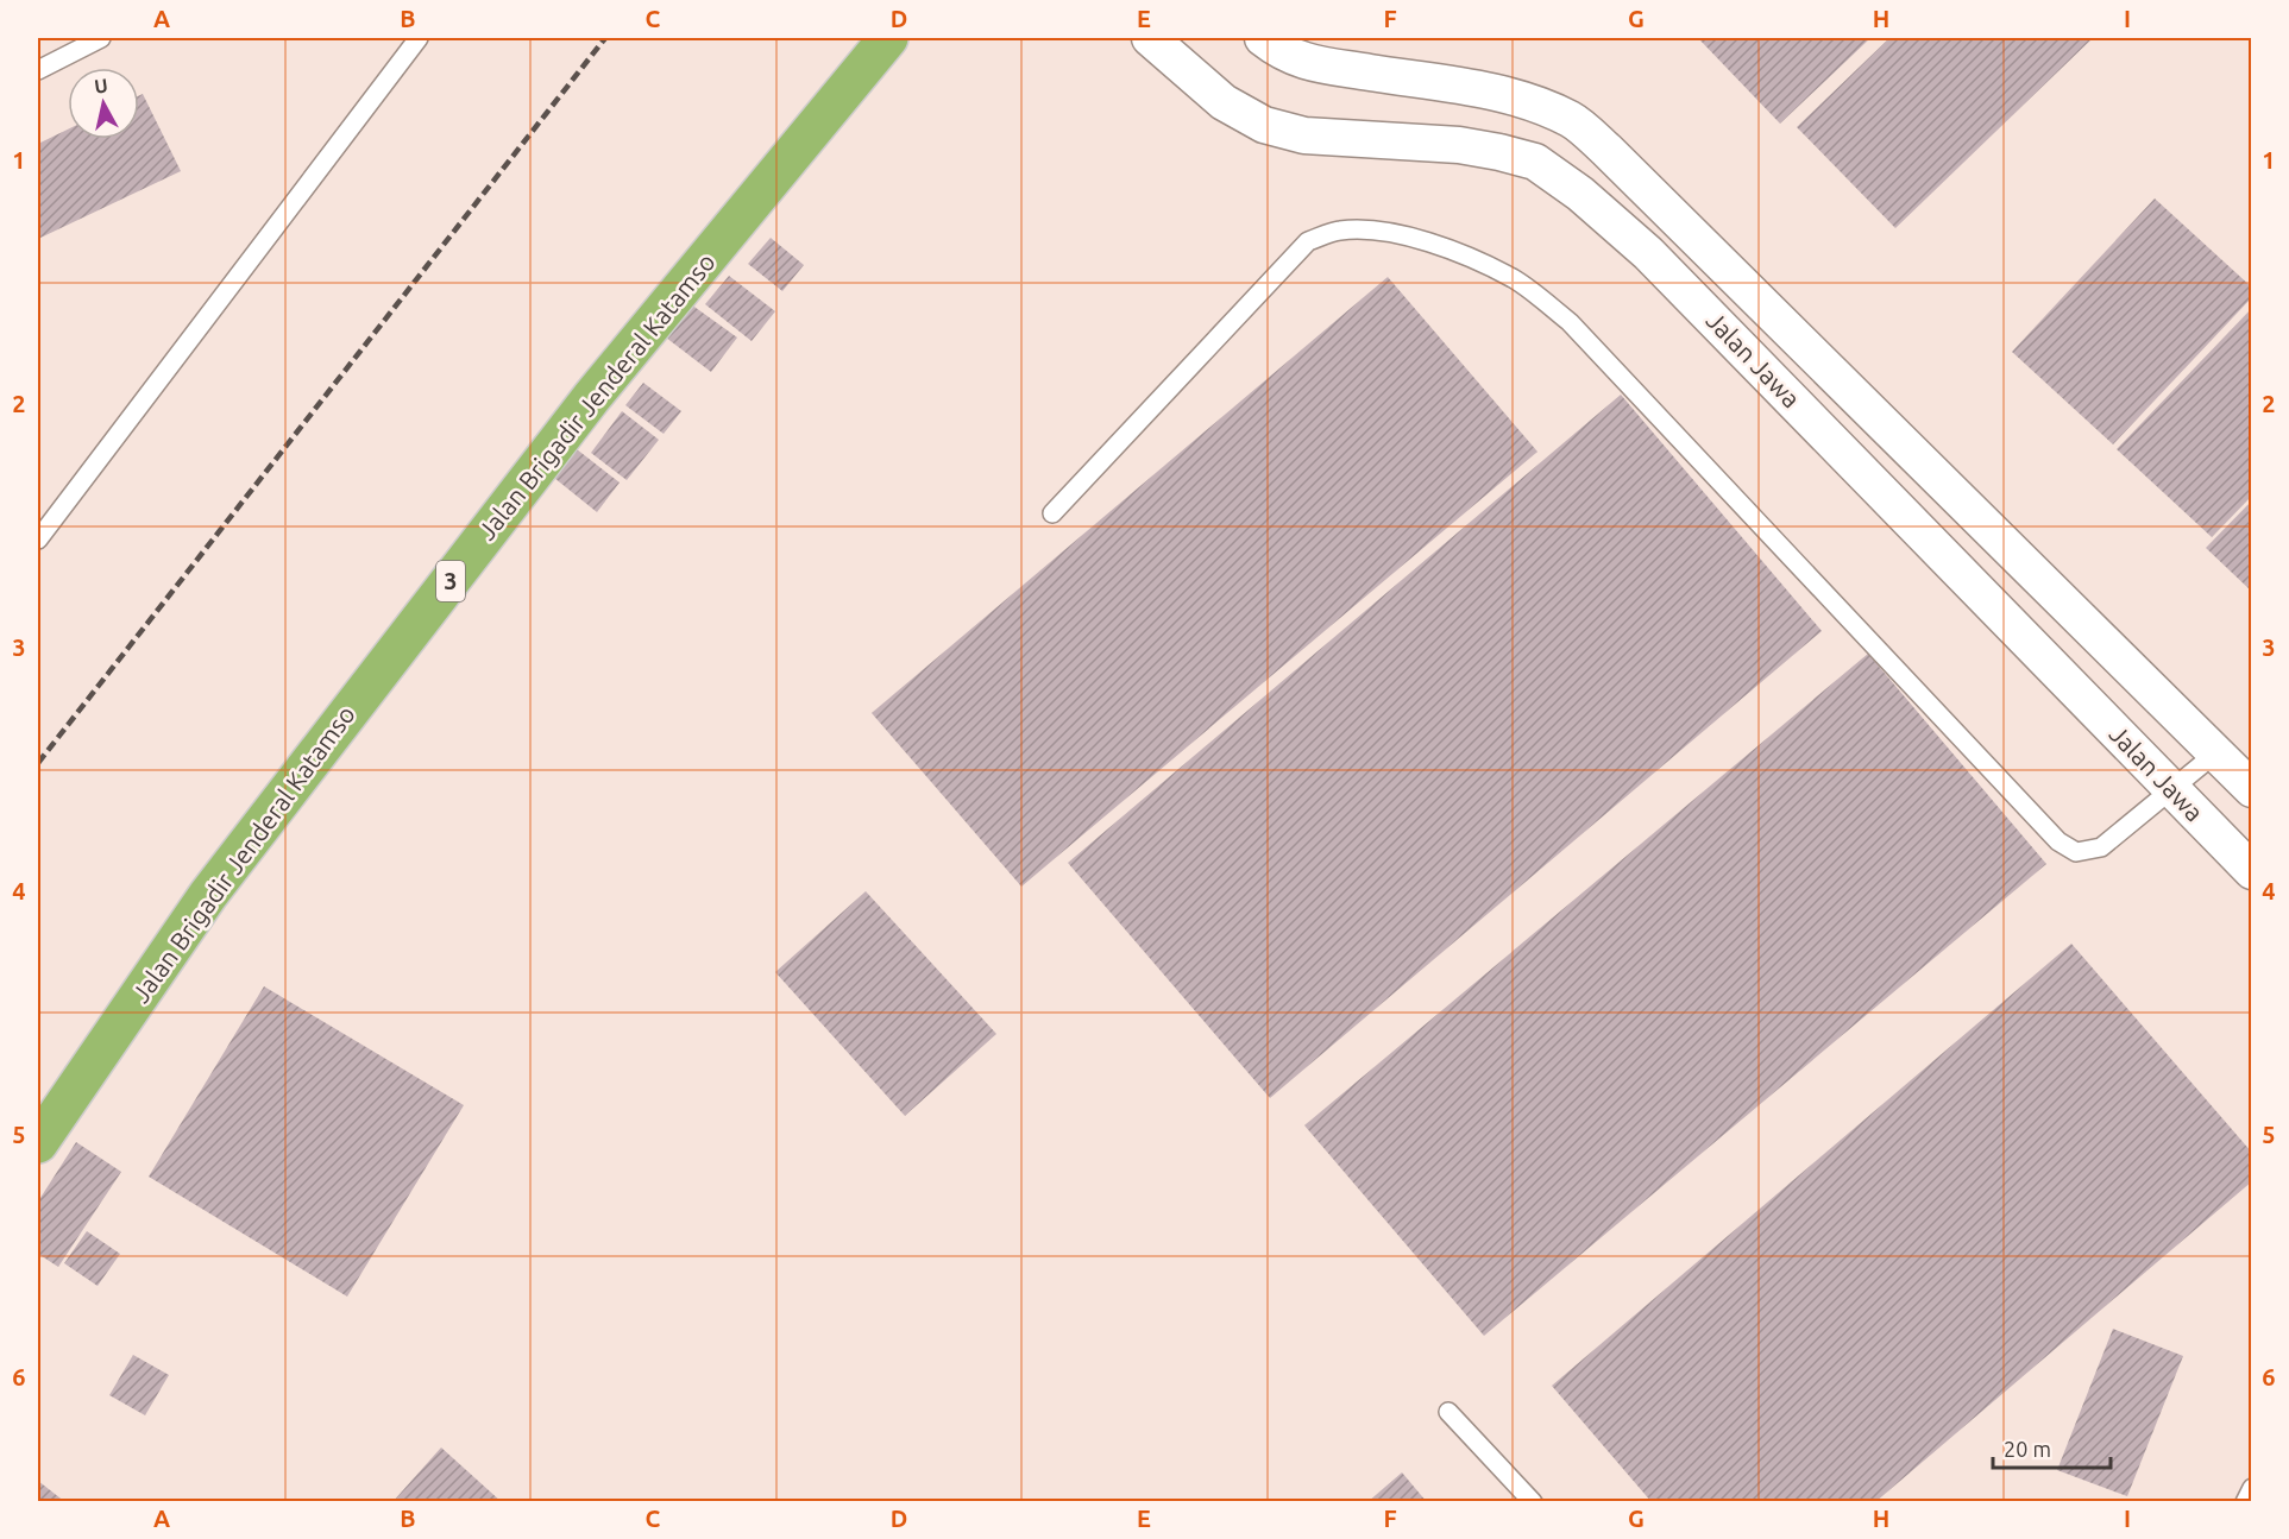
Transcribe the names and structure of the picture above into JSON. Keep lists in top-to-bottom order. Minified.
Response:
{"streets":{"highway":["Jalan Brigadir Jenderal Katamso","3"],"street":["Jalan Jawa"]},"scale_bar":"20 m","north":"top","grid":{"columns":["A","B","C","D","E","F","G","H","I"],"rows":["1","2","3","4","5","6"]}}
